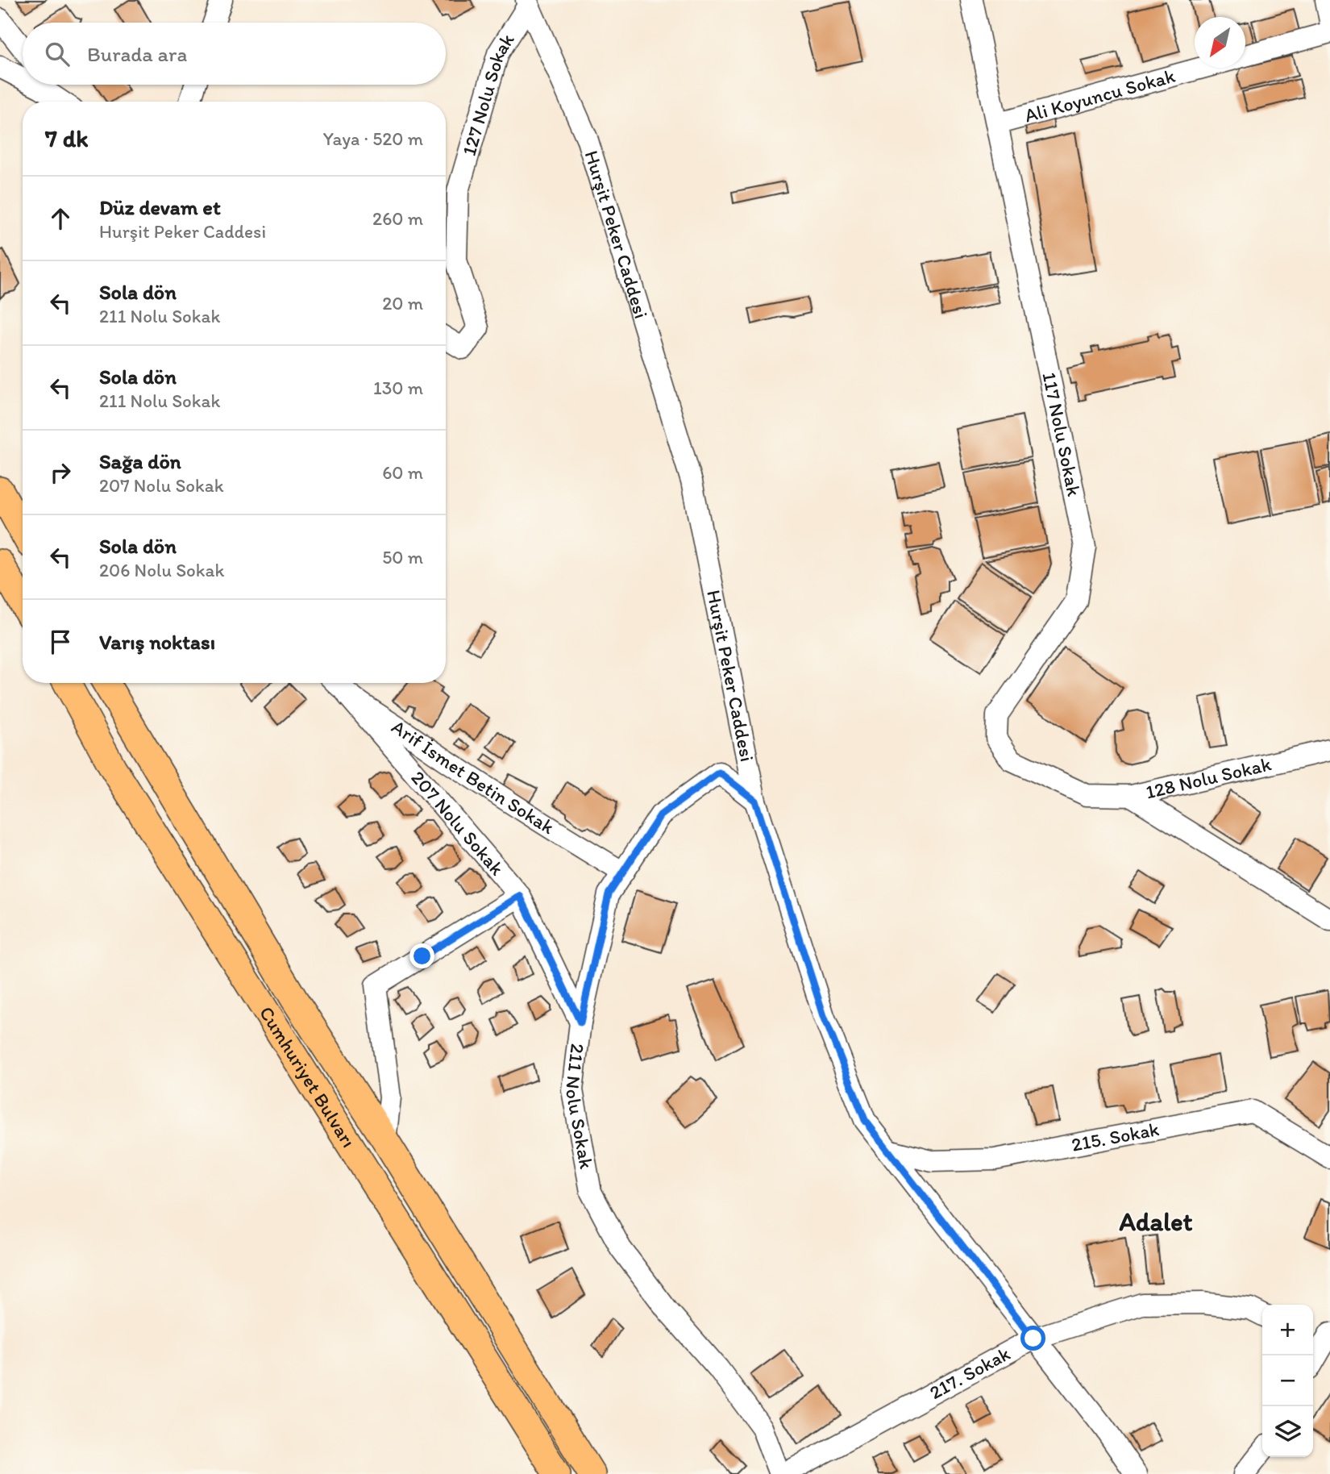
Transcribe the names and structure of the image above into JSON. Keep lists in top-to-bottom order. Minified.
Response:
{"streets":{"main road":["Cumhuriyet Bulvarı"],"street":["127 Nolu Sokak","Ali Koyuncu Sokak","Hurşit Peker Caddesi","117 Nolu Sokak","Arif İsmet Betin Sokak","128 Nolu Sokak","207 Nolu Sokak","211 Nolu Sokak","215. Sokak","217. Sokak"]},"crossings":[["127 Nolu Sokak","Hurşit Peker Caddesi"],["Ali Koyuncu Sokak","117 Nolu Sokak"],["Hurşit Peker Caddesi","211 Nolu Sokak"],["Hurşit Peker Caddesi","215. Sokak"],["Hurşit Peker Caddesi","217. Sokak"],["117 Nolu Sokak","128 Nolu Sokak"],["Arif İsmet Betin Sokak","207 Nolu Sokak"],["Arif İsmet Betin Sokak","211 Nolu Sokak"],["207 Nolu Sokak","211 Nolu Sokak"]],"districts":["Adalet"],"north":"bottom left","page":{"search":"Burada ara","heading":["7 dk","Yaya · 520 m"],"list":[["Düz devam et","Hurşit Peker Caddesi","260 m"],["Sola dön","211 Nolu Sokak","20 m"],["Sola dön","211 Nolu Sokak","130 m"],["Sağa dön","207 Nolu Sokak","60 m"],["Sola dön","206 Nolu Sokak","50 m"],"Varış noktası"],"map_buttons":["+","−"]}}
